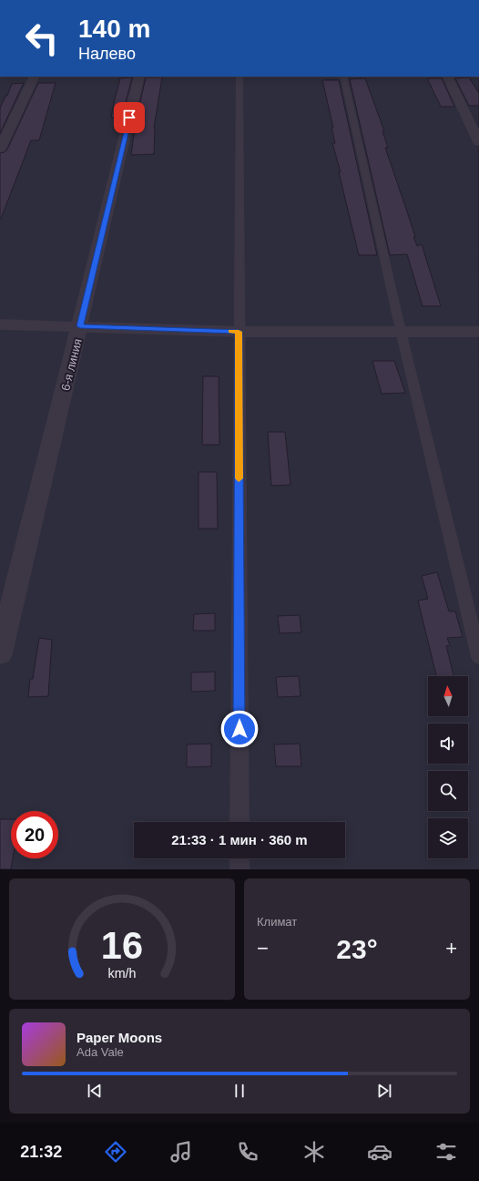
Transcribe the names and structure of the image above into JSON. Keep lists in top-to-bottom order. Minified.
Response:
{"streets":{"street":["6-я линия"]},"north":"top","page":{"turn":["140 m","Налево"],"limit":"20","trip":"21:33 · 1 мин · 360 m","tile":"Климат","heat":["−","23°","+"],"song":["Paper Moons","Ada Vale"],"tabs":"21:32","gauge":["16","km/h"]}}
